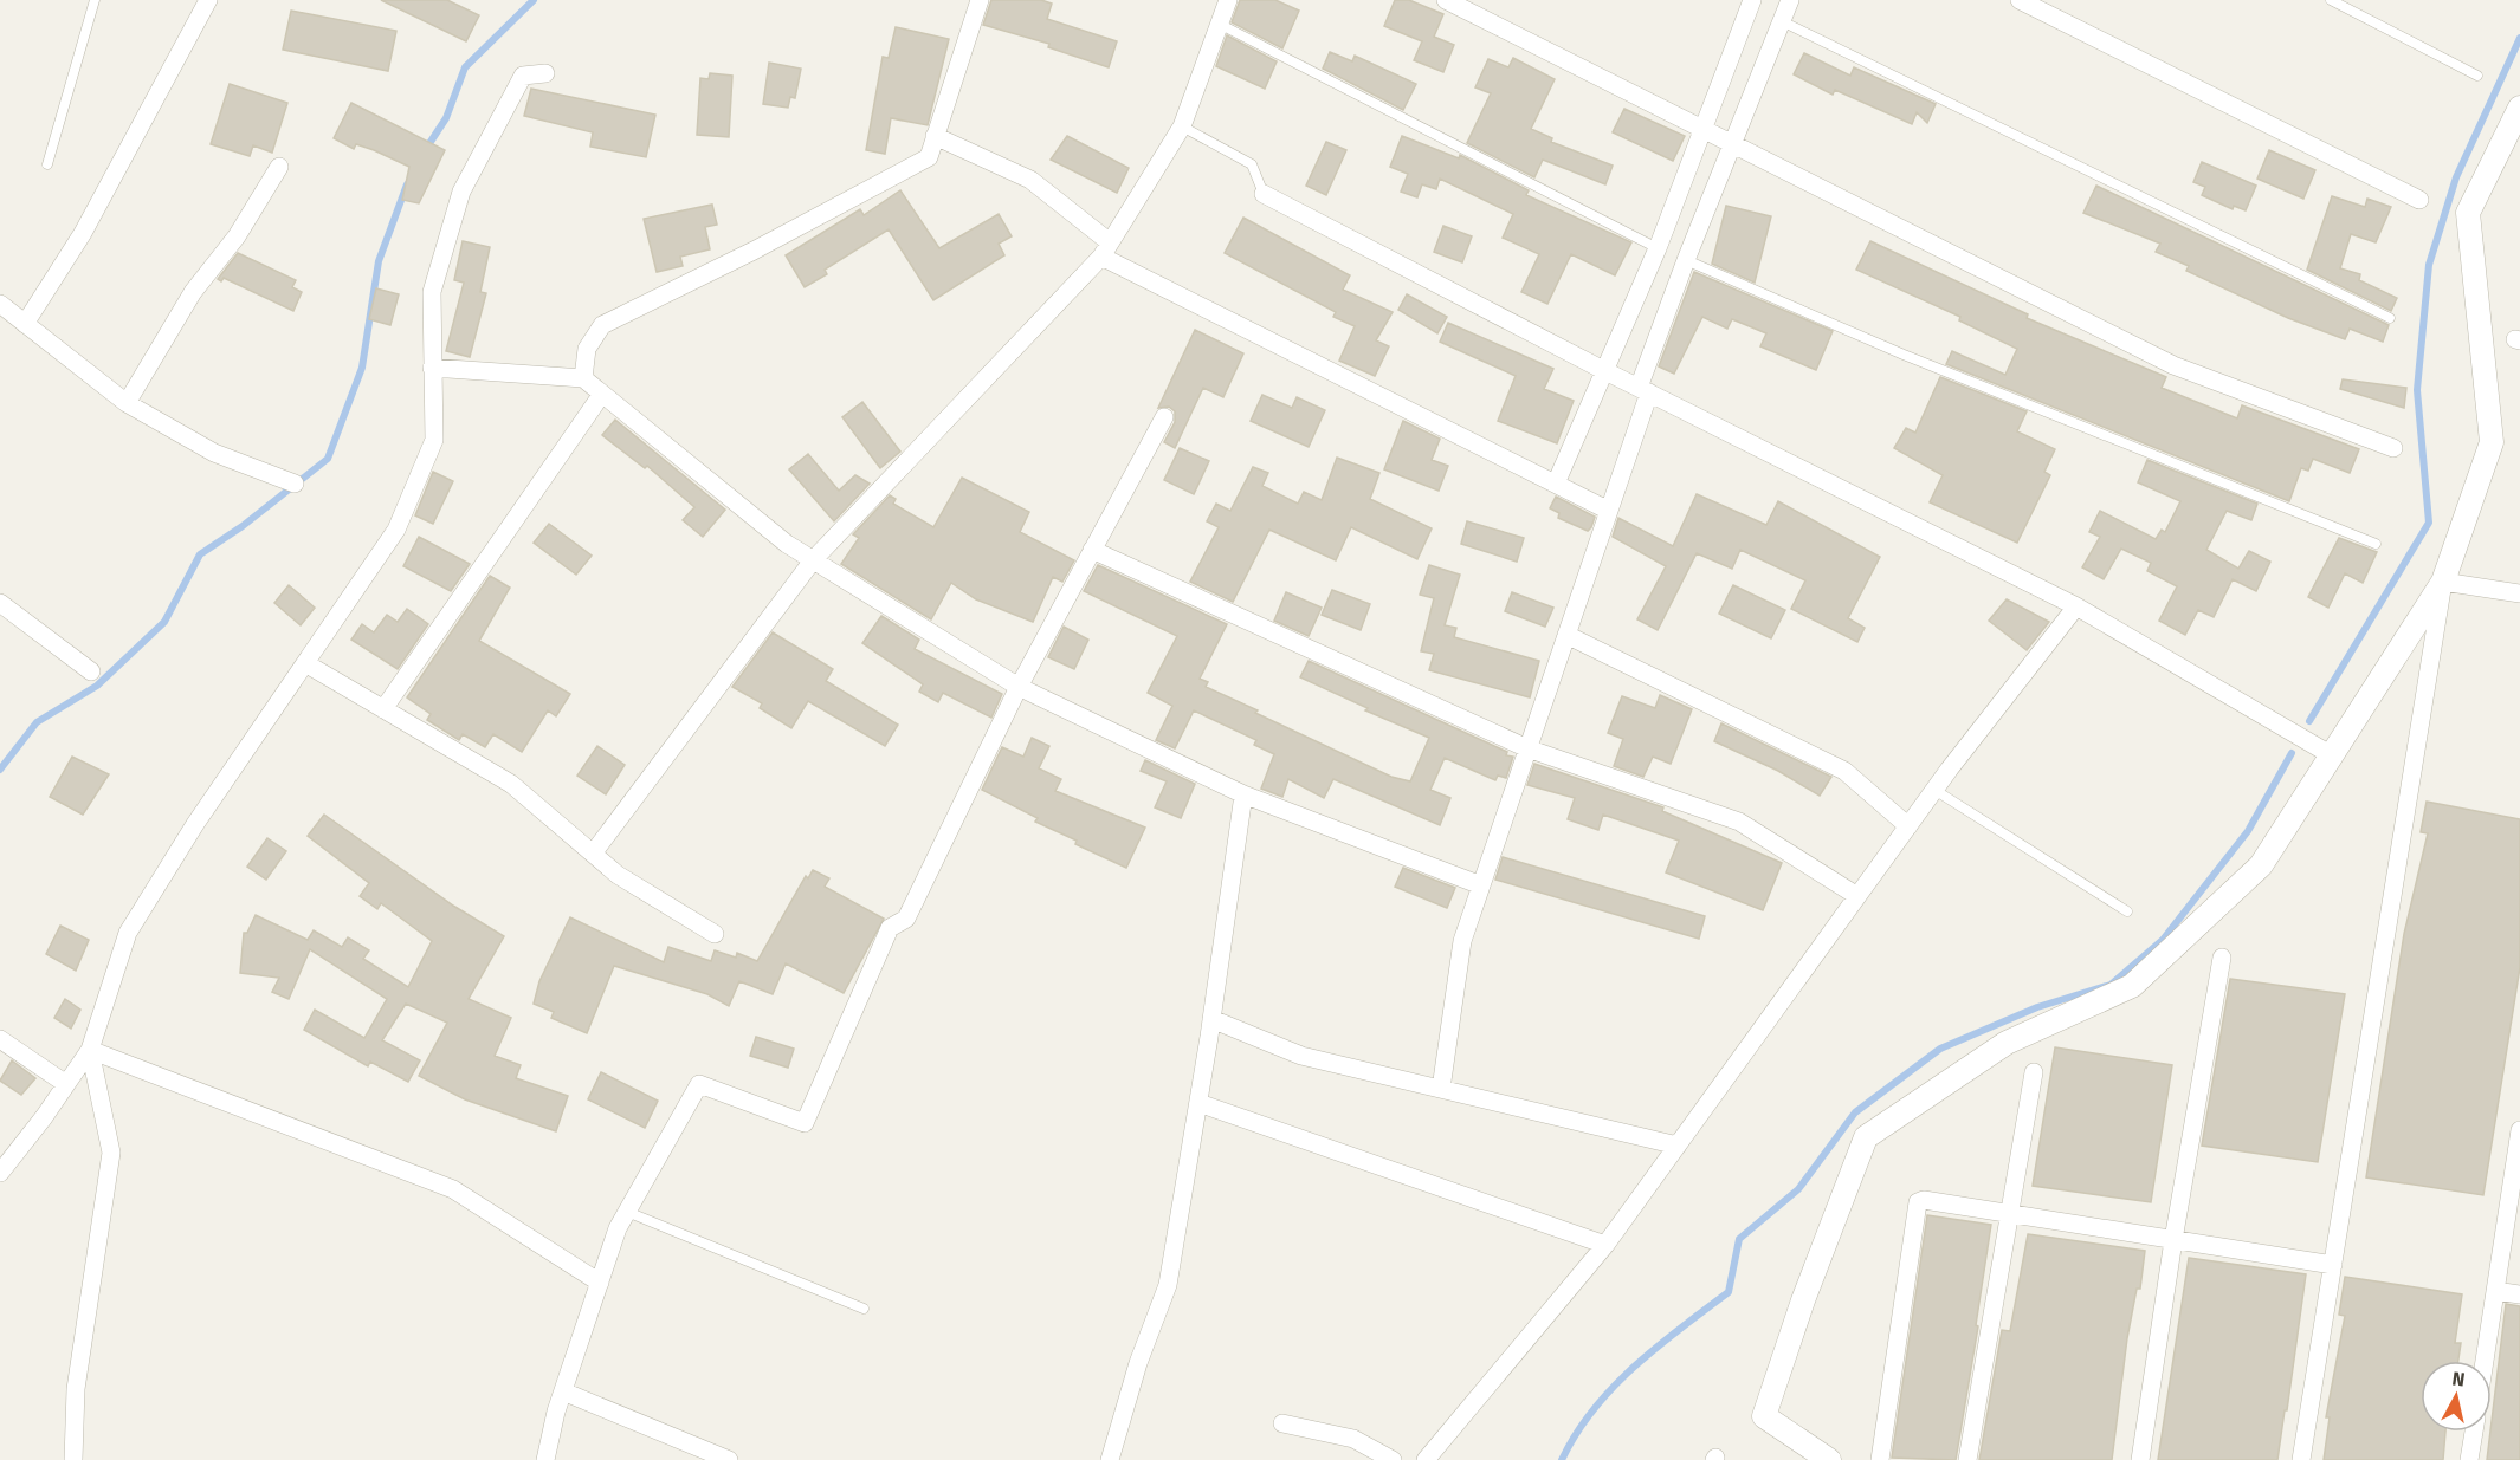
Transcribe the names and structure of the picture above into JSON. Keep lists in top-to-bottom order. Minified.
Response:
{"north":"top"}
